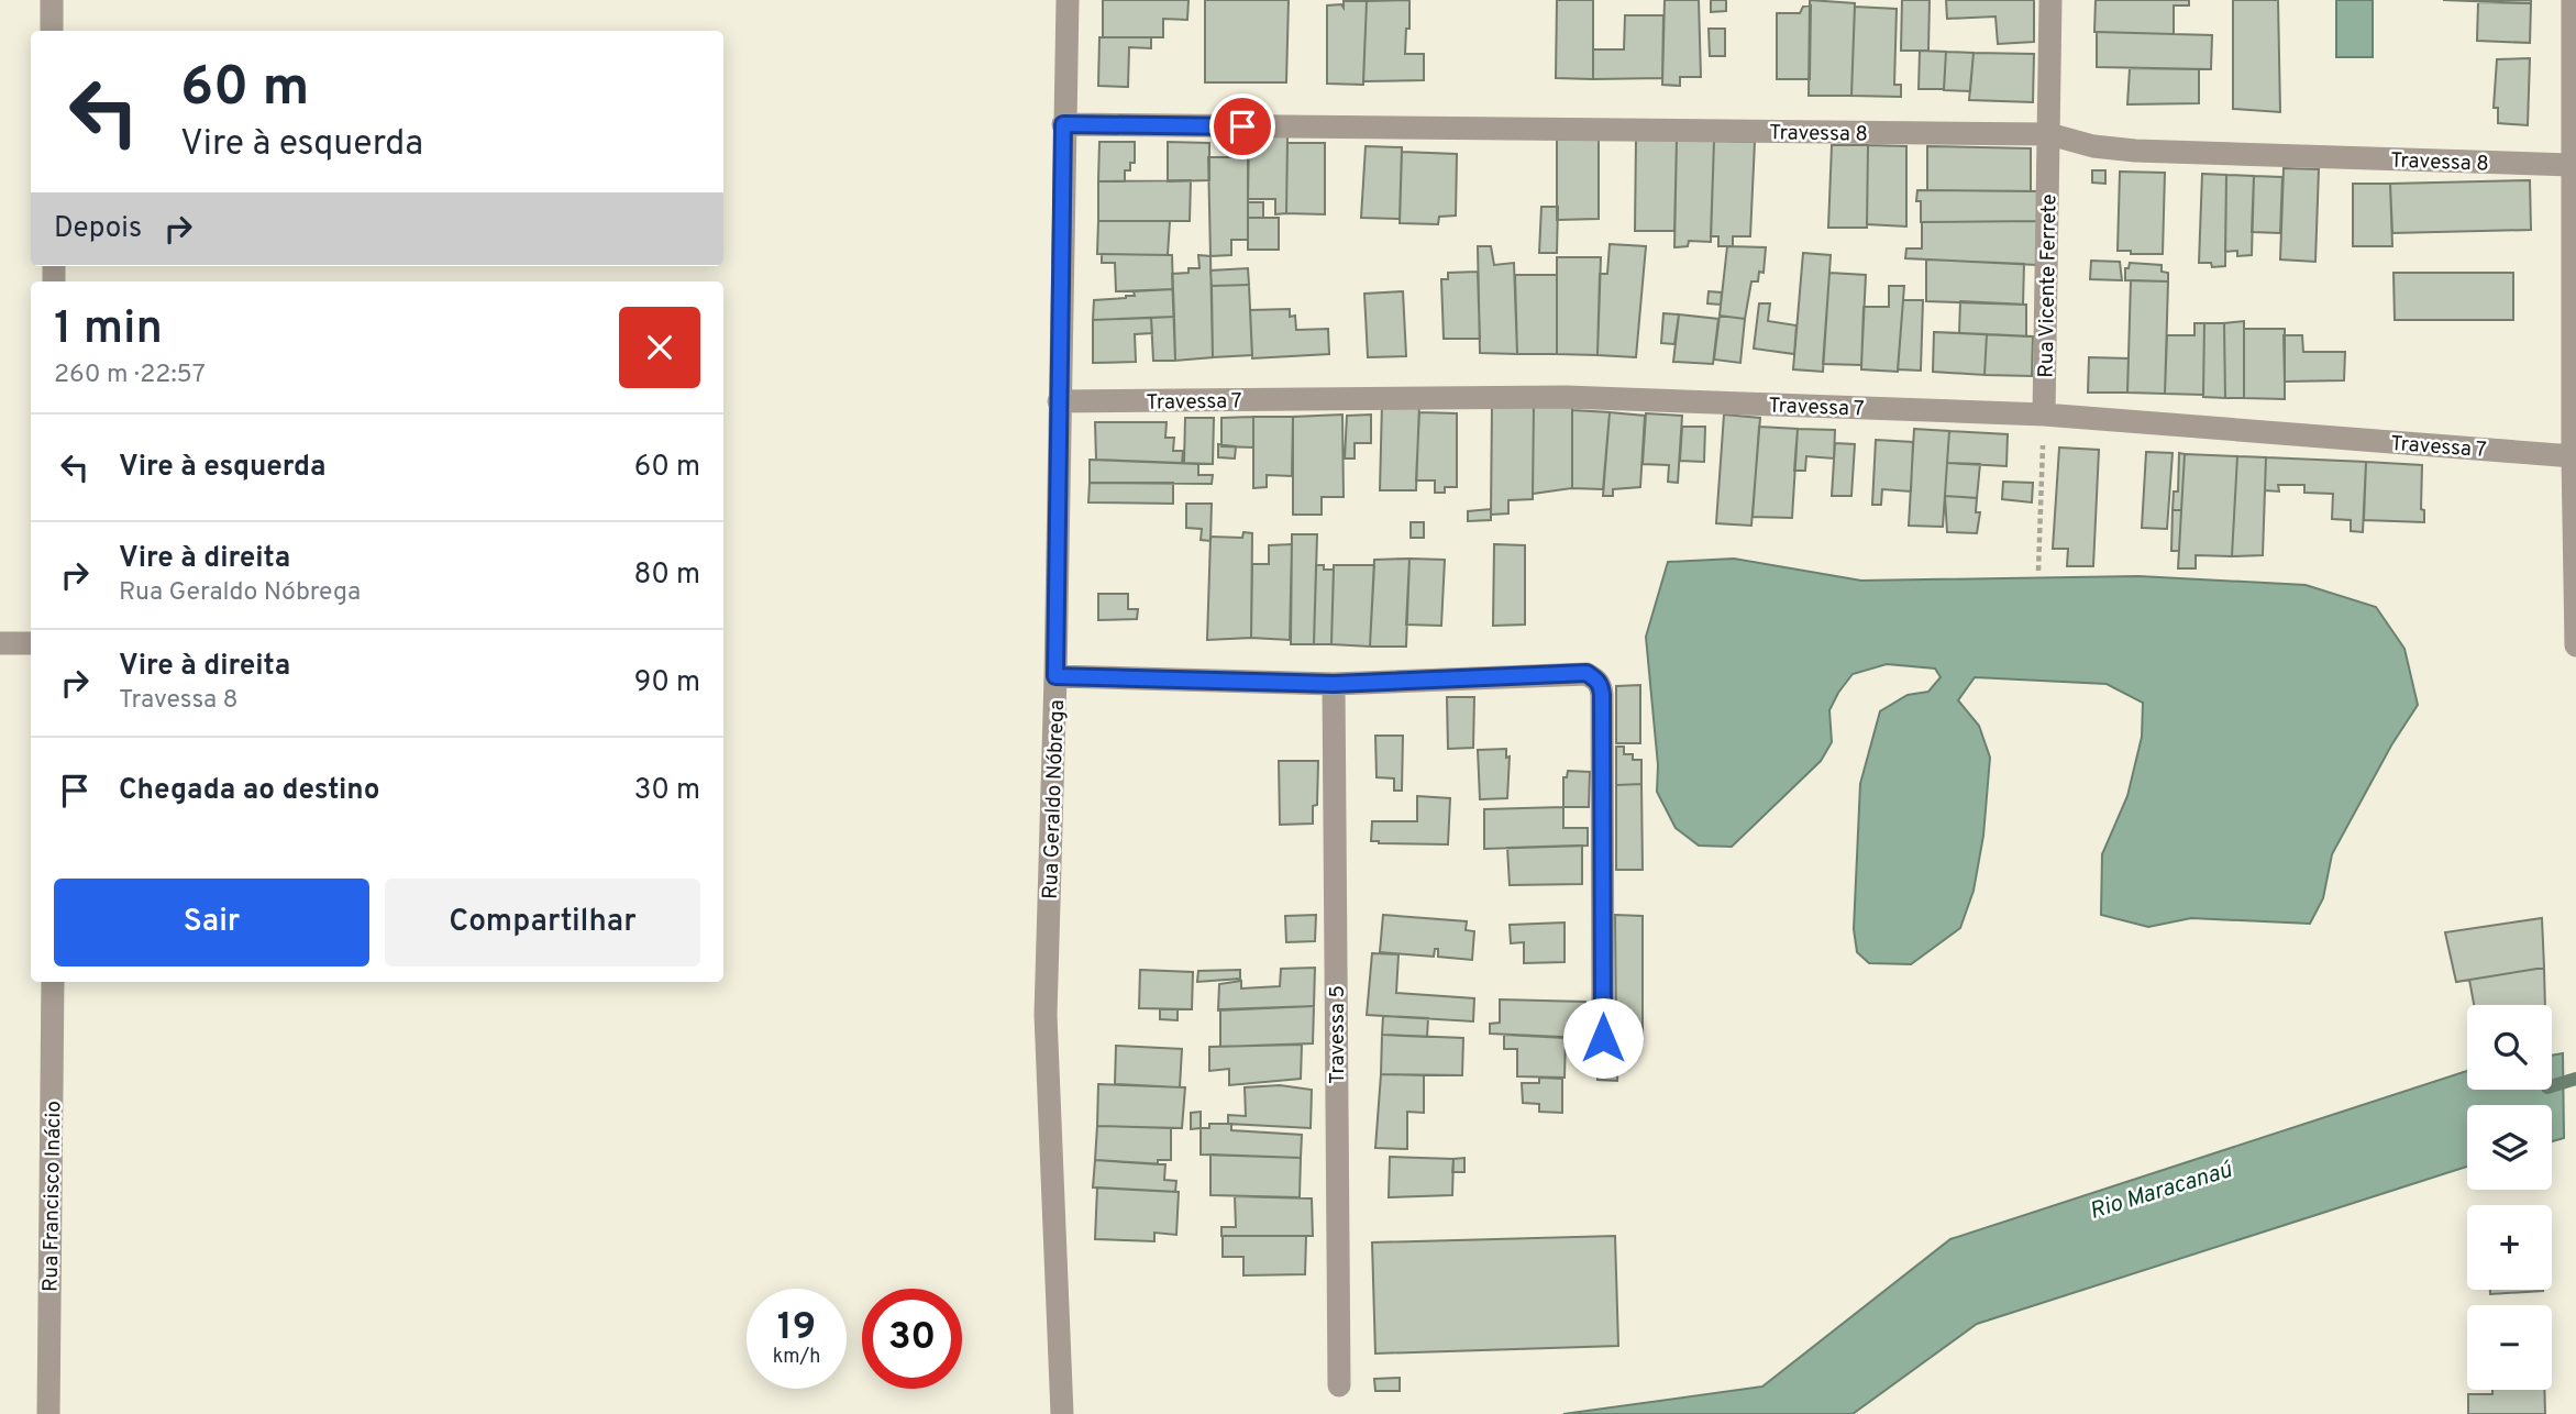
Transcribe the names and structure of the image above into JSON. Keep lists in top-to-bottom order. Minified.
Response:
{"streets":{"street":["Travessa 8","Rua Vicente Ferrete","Travessa 7","Rua Geraldo Nóbrega","Travessa 5","Rua Francisco Inácio"]},"crossings":[["Travessa 8","Rua Vicente Ferrete"],["Travessa 8","Rua Geraldo Nóbrega"],["Rua Vicente Ferrete","Travessa 7"],["Travessa 7","Rua Geraldo Nóbrega"]],"water":["Rio Maracanaú"],"page":{"turn":["60 m","Vire à esquerda"],"then":"Depois","heading":["1 min","260 m · 22:57"],"list":[{"name":"Vire à esquerda","value":"60 m"},{"name":"Vire à direita","note":"Rua Geraldo Nóbrega","value":"80 m"},{"name":"Vire à direita","note":"Travessa 8","value":"90 m"},{"name":"Chegada ao destino","value":"30 m"}],"buttons":["Sair","Compartilhar"],"map_buttons":["+","−"],"speed":"19 km/h","limit":"30"}}
